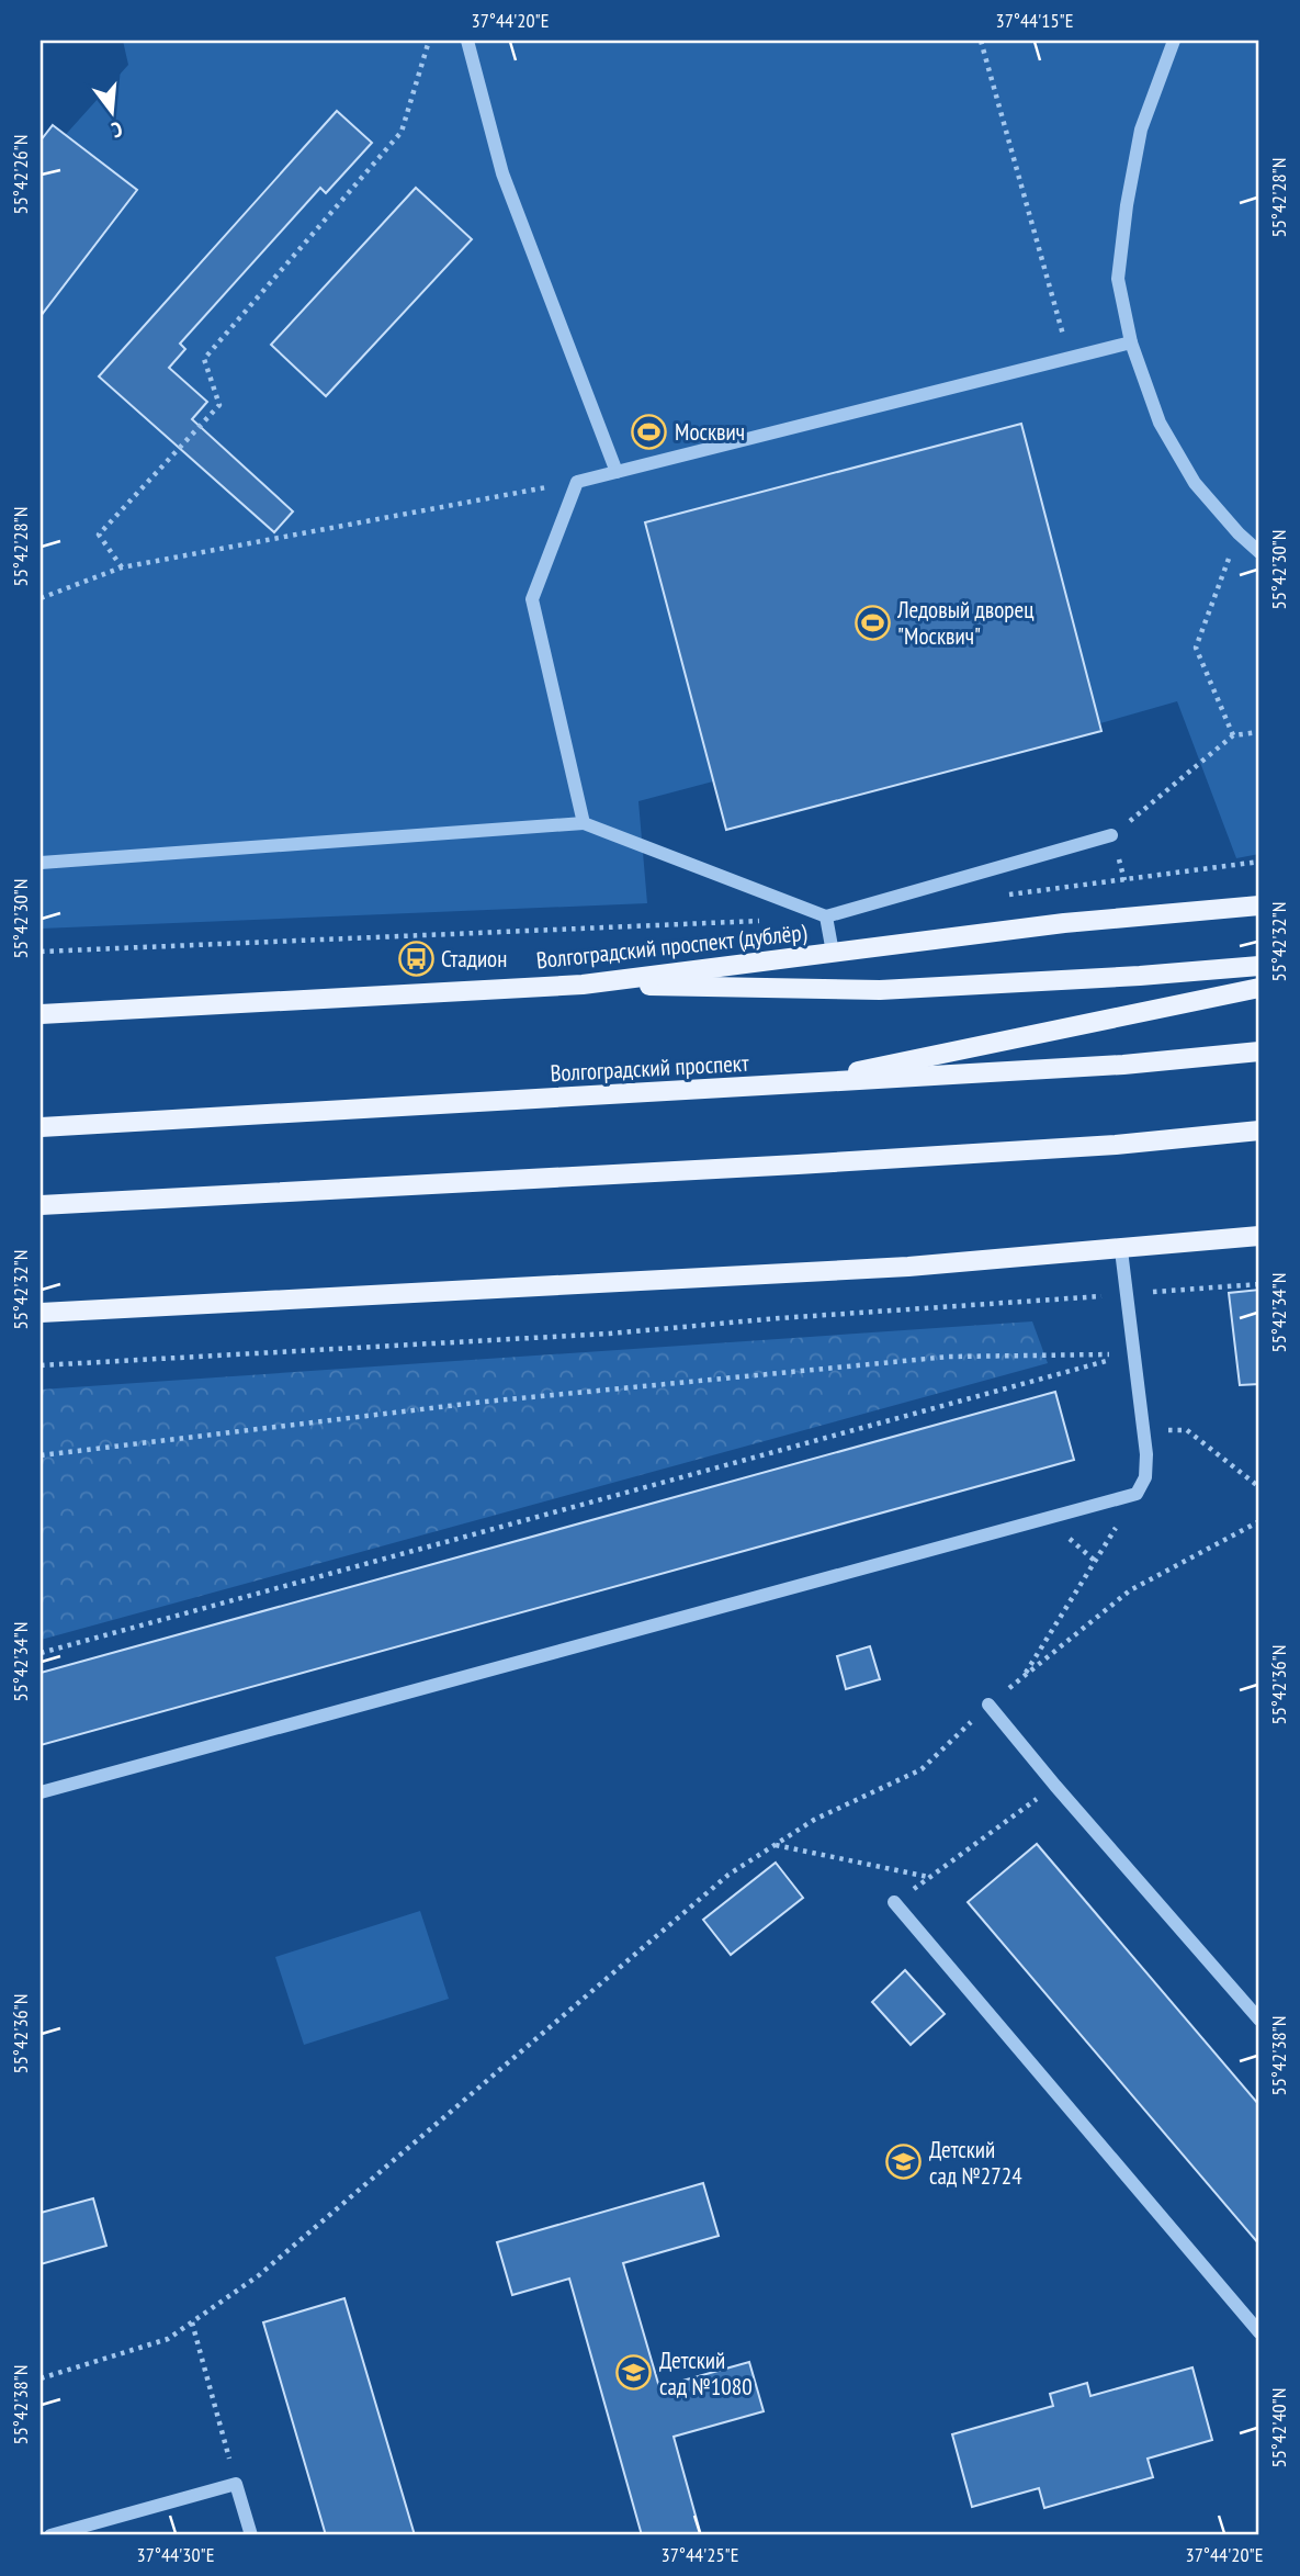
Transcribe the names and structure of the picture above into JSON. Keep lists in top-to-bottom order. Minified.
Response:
{"streets":{"main road":["Волгоградский проспект (дублёр)","Волгоградский проспект"]},"places":{"sports":["Москвич","Ледовый дворец \"Москвич\""],"bus stop":["Стадион"],"school or university":["Детский сад №2724","Детский сад №1080"]},"north":"bottom","coordinates":["37°44'20\"E","37°44'15\"E","55°42'26\"N","55°42'28\"N","55°42'30\"N","55°42'32\"N","55°42'34\"N","55°42'36\"N","55°42'38\"N","55°42'40\"N","37°44'30\"E","37°44'25\"E"]}
